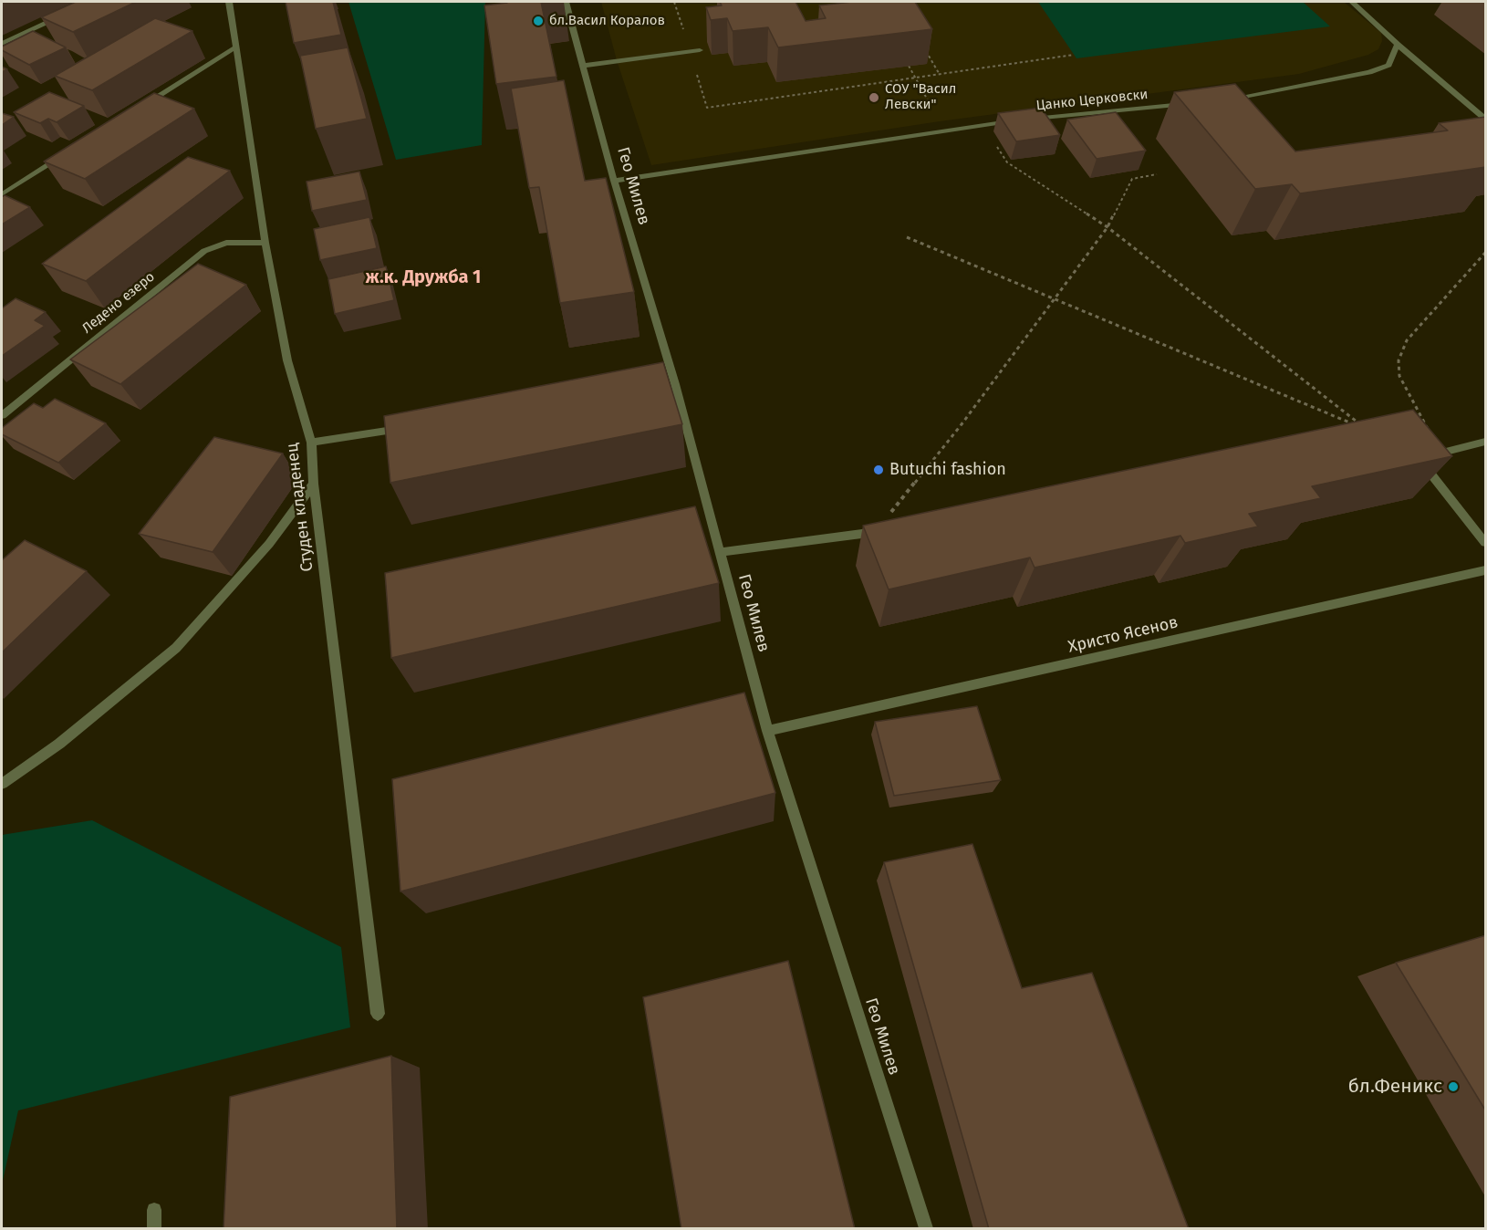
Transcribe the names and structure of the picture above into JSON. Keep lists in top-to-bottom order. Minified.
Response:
{"streets":{"street":["Цанко Церковски","Гео Милев","Ледено езеро","Студен кладенец","Христо Ясенов"]},"crossings":[["Цанко Церковски","Гео Милев"],["Гео Милев","Христо Ясенов"],["Ледено езеро","Студен кладенец"]],"districts":["ж.к. Дружба 1"],"places":["бл.Васил Коралов","СОУ \"Васил Левски\"","Butuchi fashion","бл.Феникс"]}
